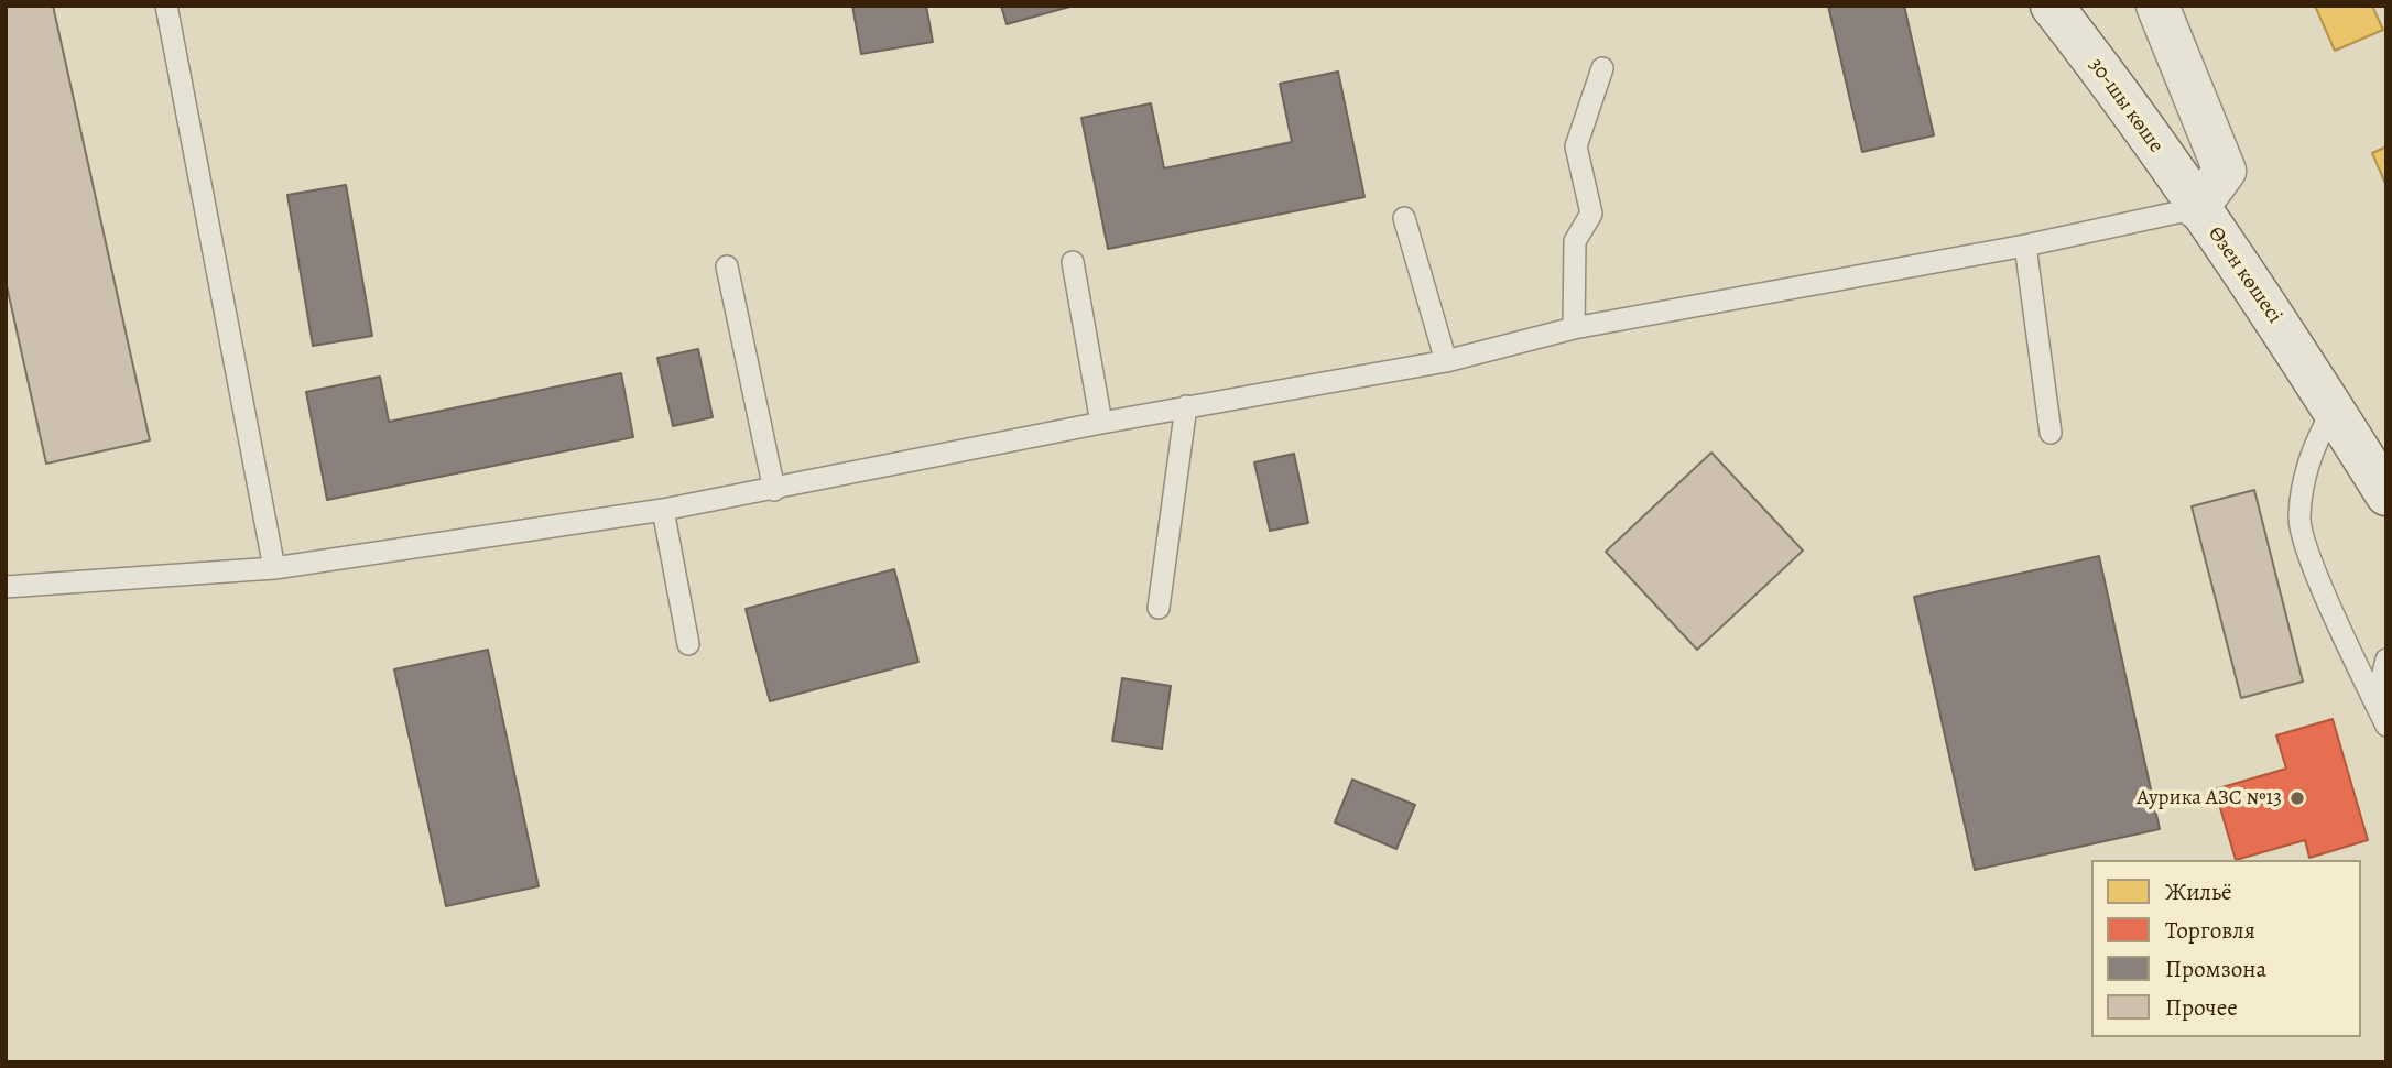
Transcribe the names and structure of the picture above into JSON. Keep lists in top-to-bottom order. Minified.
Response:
{"streets":{"main road":["30-шы көше","Өзен көшесі"]},"crossings":[["30-шы көше","Өзен көшесі"]],"places":["Аурика АЗС №13"],"legend":["Жильё","Торговля","Промзона","Прочее"]}
